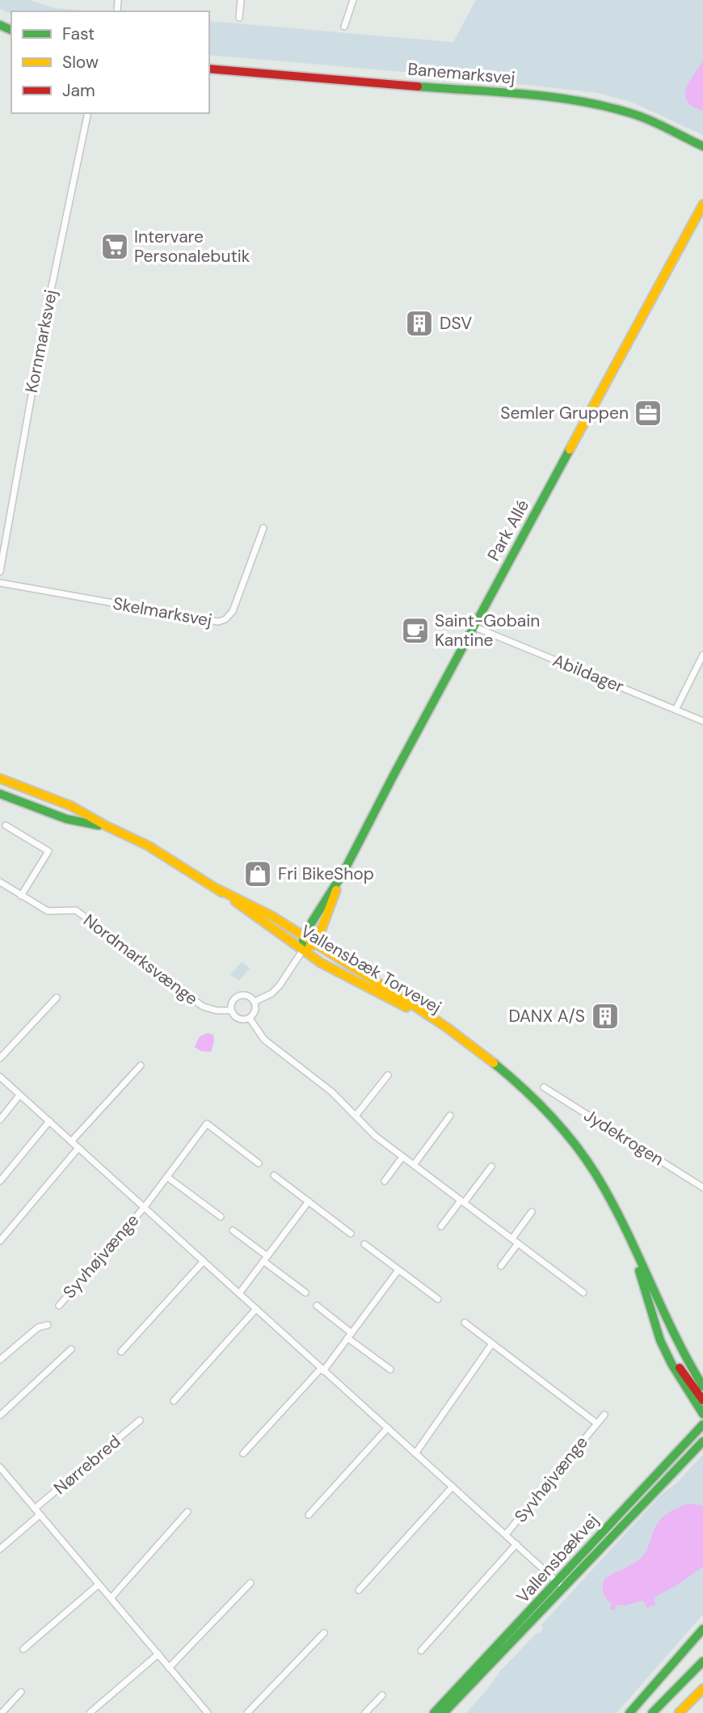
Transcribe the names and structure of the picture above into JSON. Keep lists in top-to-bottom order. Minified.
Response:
{"streets":{"main road":["Banemarksvej","Park Allé","Vallensbæk Torvevej","Vallensbækvej"],"street":["Kornmarksvej","Skelmarksvej","Abildager","Nordmarksvænge","Jydekrogen","Syvhøjvænge","Nørrebred"]},"crossings":[["Park Allé","Abildager"],["Park Allé","Vallensbæk Torvevej"],["Syvhøjvænge","Vallensbækvej"]],"places":{"supermarket":["Intervare Personalebutik"],"building":["DSV","DANX A/S"],"office":["Semler Gruppen"],"cafe":["Saint-Gobain Kantine"],"shop":["Fri BikeShop"]},"legend":["Fast","Slow","Jam"]}
